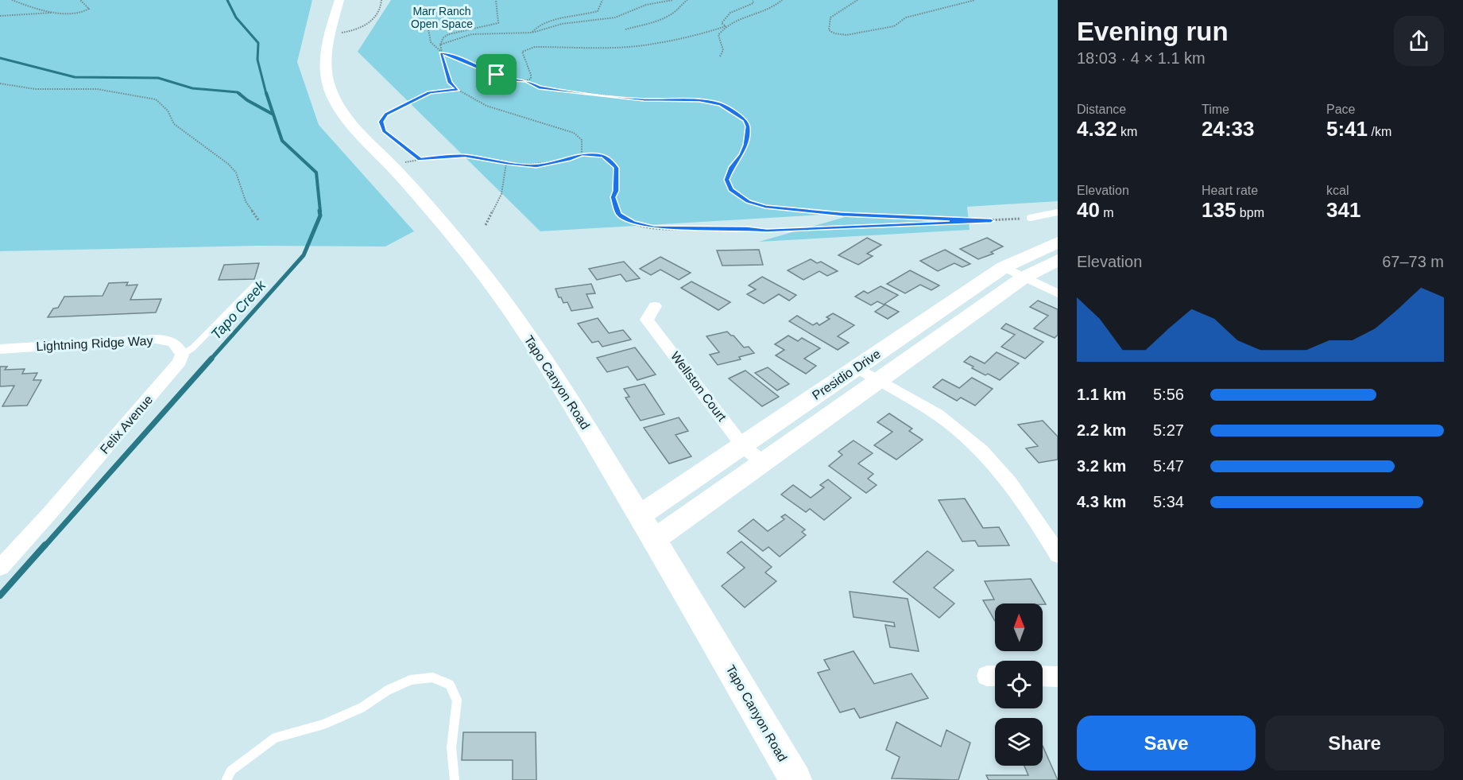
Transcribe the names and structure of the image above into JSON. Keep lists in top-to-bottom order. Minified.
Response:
{"streets":{"main road":["Presidio Drive","Tapo Canyon Road"],"street":["Lightning Ridge Way","Wellston Court","Felix Avenue"]},"crossings":[["Lightning Ridge Way","Felix Avenue"],["Presidio Drive","Tapo Canyon Road"],["Presidio Drive","Wellston Court"]],"water":["Tapo Creek"],"parks":["Marr Ranch Open Space"],"north":"top","page":{"heading":["Evening run","18:03 · 4 × 1.1 km"],"stats":[["Distance","4.32 km"],["Time","24:33"],["Pace","5:41 /km"],["Elevation","40 m"],["Heart rate","135 bpm"],["kcal","341"]],"chart":["Elevation","67–73 m"],"list":[{"name":"1.1 km","note":"5:56"},{"name":"2.2 km","note":"5:27"},{"name":"3.2 km","note":"5:47"},{"name":"4.3 km","note":"5:34"}],"buttons":["Save","Share"]}}
